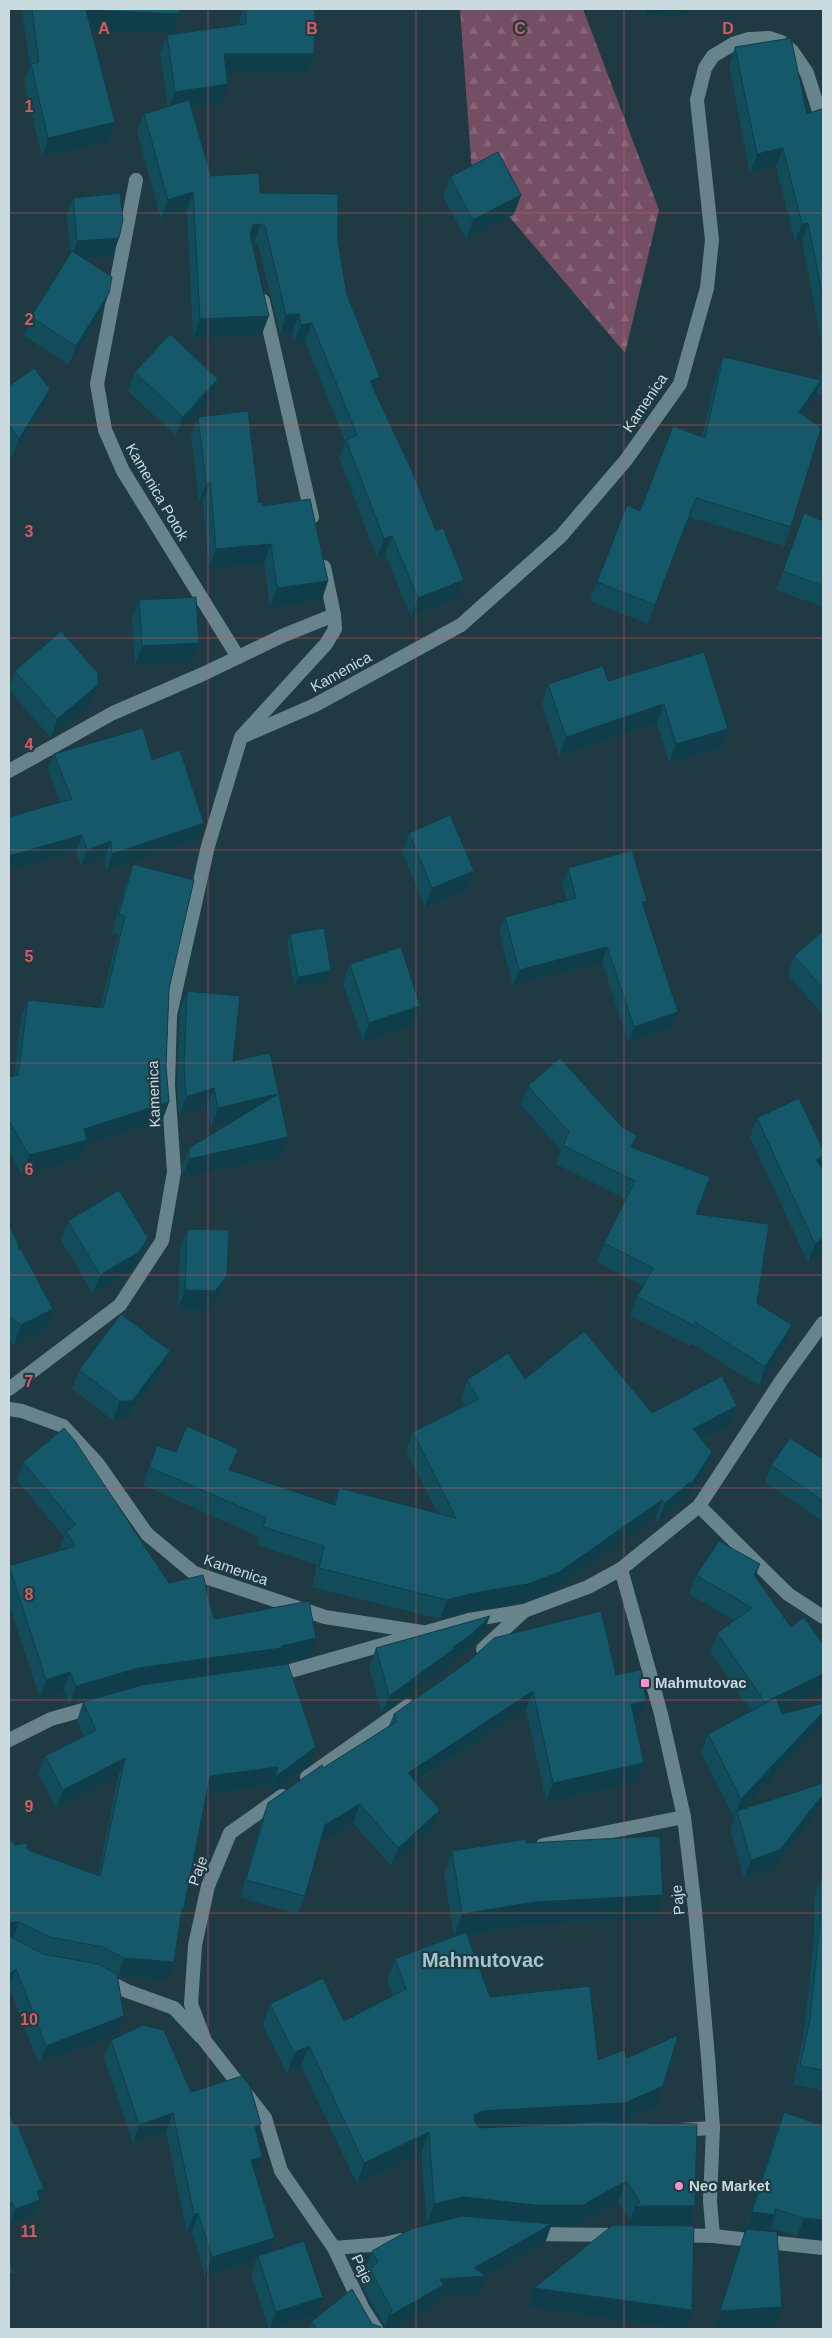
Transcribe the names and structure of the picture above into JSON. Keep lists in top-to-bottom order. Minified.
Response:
{"streets":{"street":["Kamenica","Kamenica Potok","Paje"]},"districts":["Mahmutovac"],"places":{"transit":["Mahmutovac"],"other":["Neo Market"]},"grid":{"columns":["A","B","C","D"],"rows":["1","2","3","4","5","6","7","8","9","10","11"]}}
